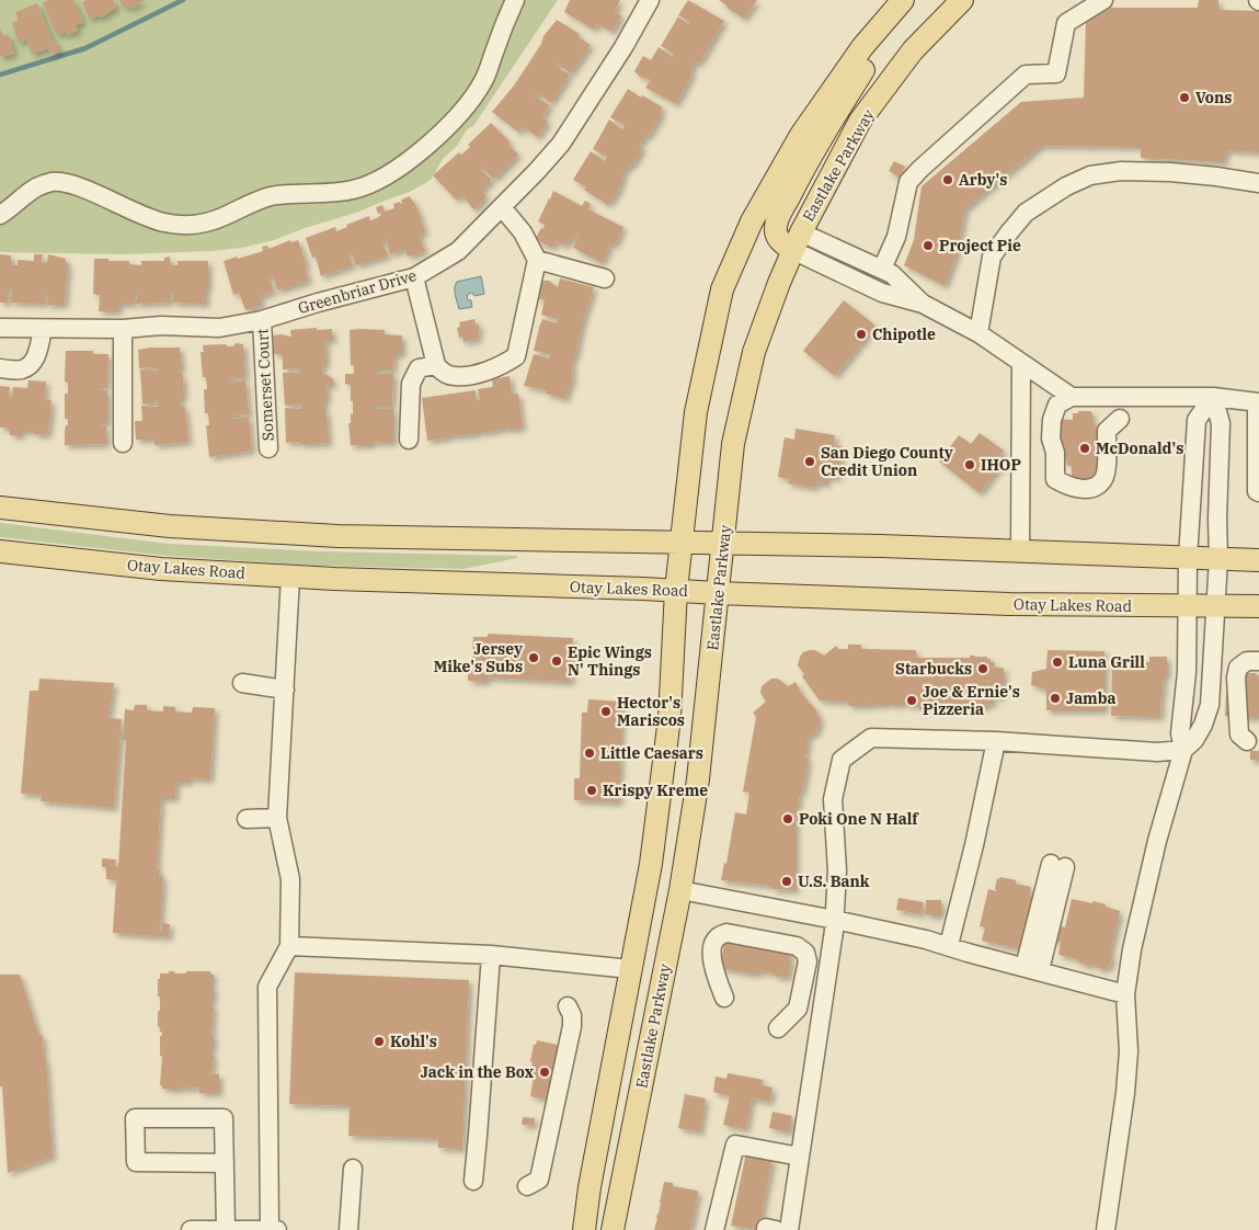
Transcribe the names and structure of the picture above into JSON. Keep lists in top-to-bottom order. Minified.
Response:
{"streets":{"main road":["Eastlake Parkway","Otay Lakes Road"],"street":["Greenbriar Drive","Somerset Court"]},"crossings":[["Eastlake Parkway","Otay Lakes Road"],["Greenbriar Drive","Somerset Court"]],"places":["Vons","Arby's","Project Pie","Chipotle","McDonald's","San Diego County Credit Union","IHOP","Jersey Mike's Subs","Epic Wings N' Things","Luna Grill","Starbucks","Jamba","Joe & Ernie's Pizzeria","Hector's Mariscos","Little Caesars","Krispy Kreme","Poki One N Half","U.S. Bank","Kohl's","Jack in the Box"]}
